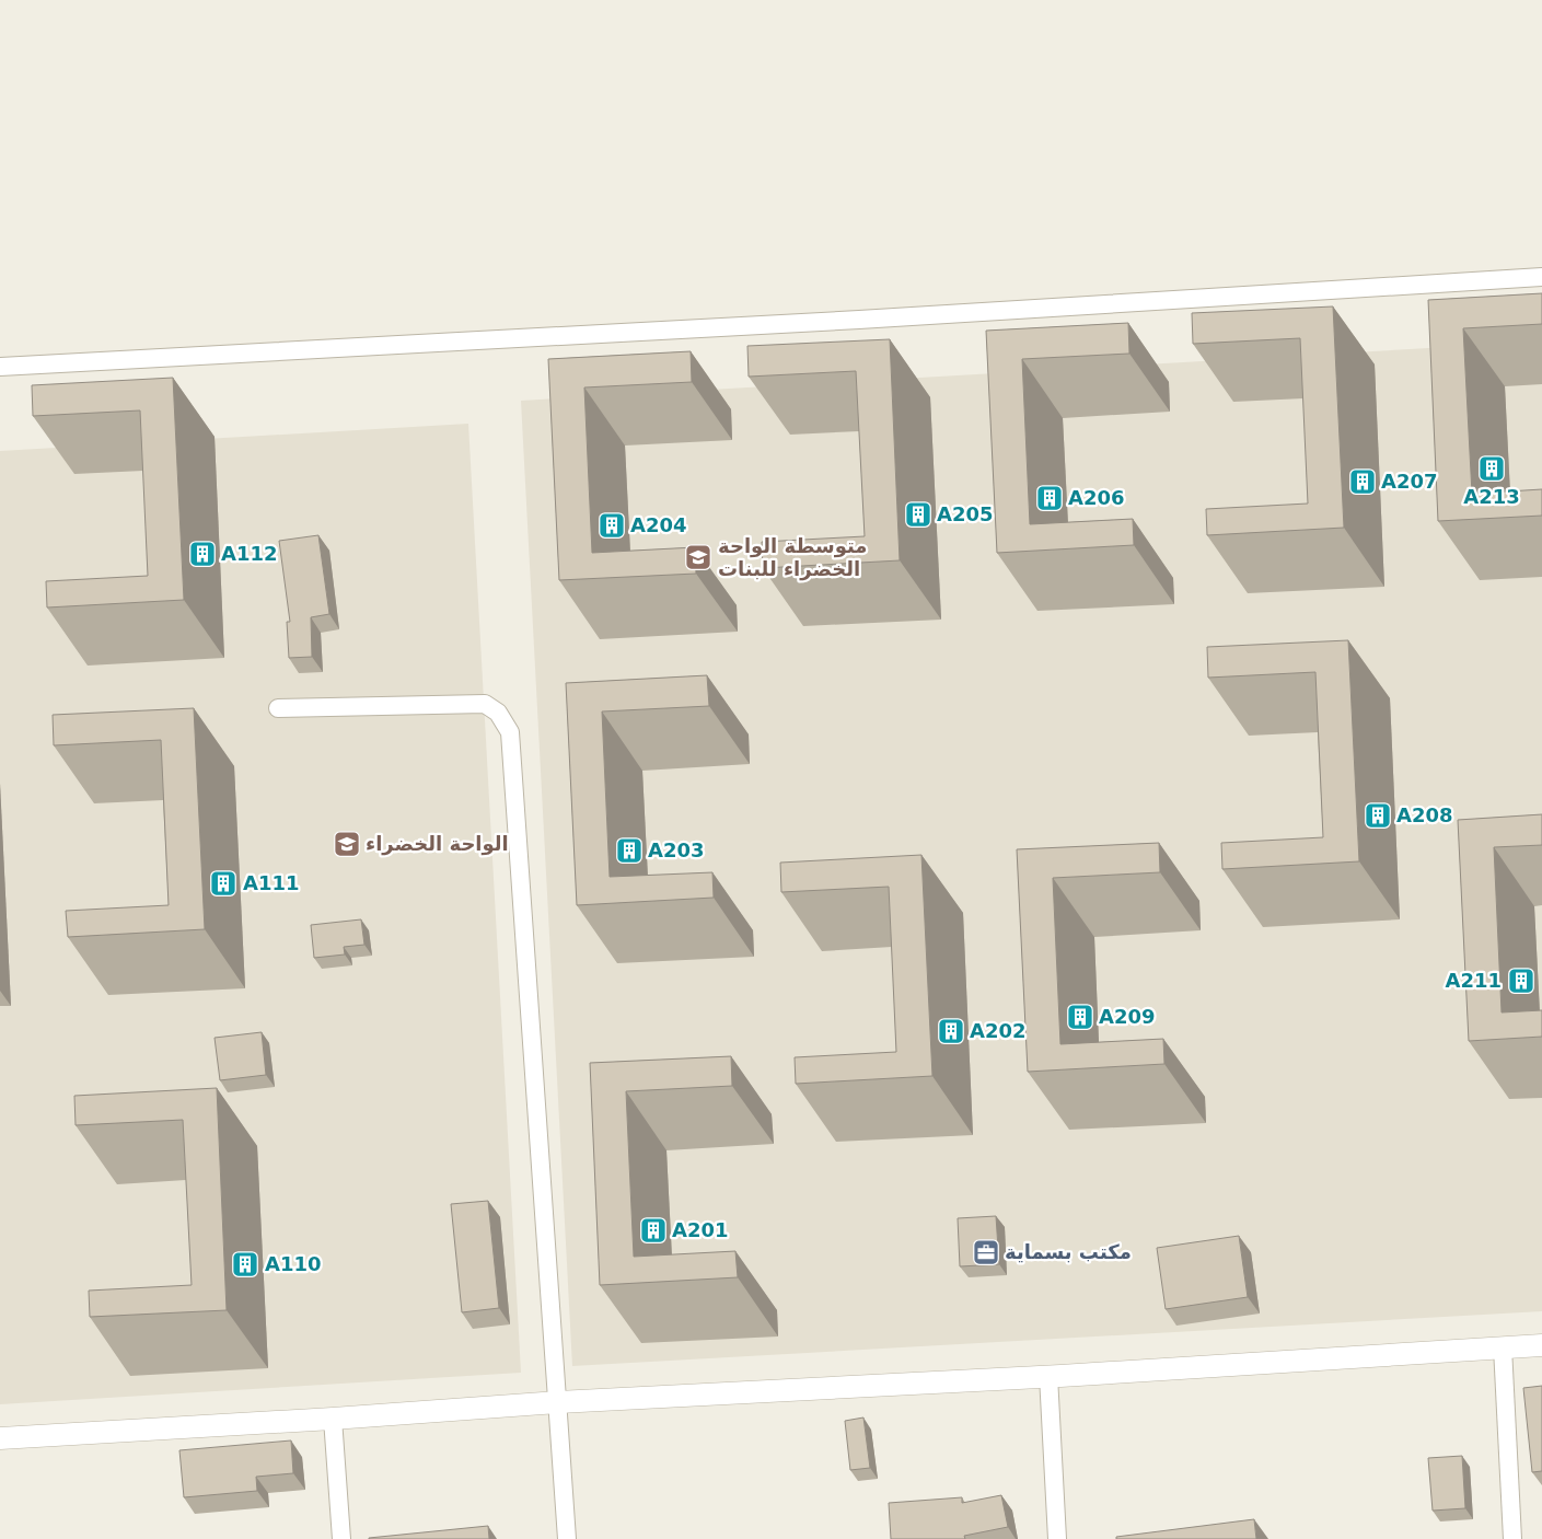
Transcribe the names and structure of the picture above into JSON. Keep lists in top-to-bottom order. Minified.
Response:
{"places":{"building":["A213","A207","A206","A205","A204","A112","A208","A203","A111","A211","A209","A202","A201","A110"],"school or university":["متوسطة الواحة الخضراء للبنات","الواحة الخضراء"],"office":["مكتب بسماية"]}}
